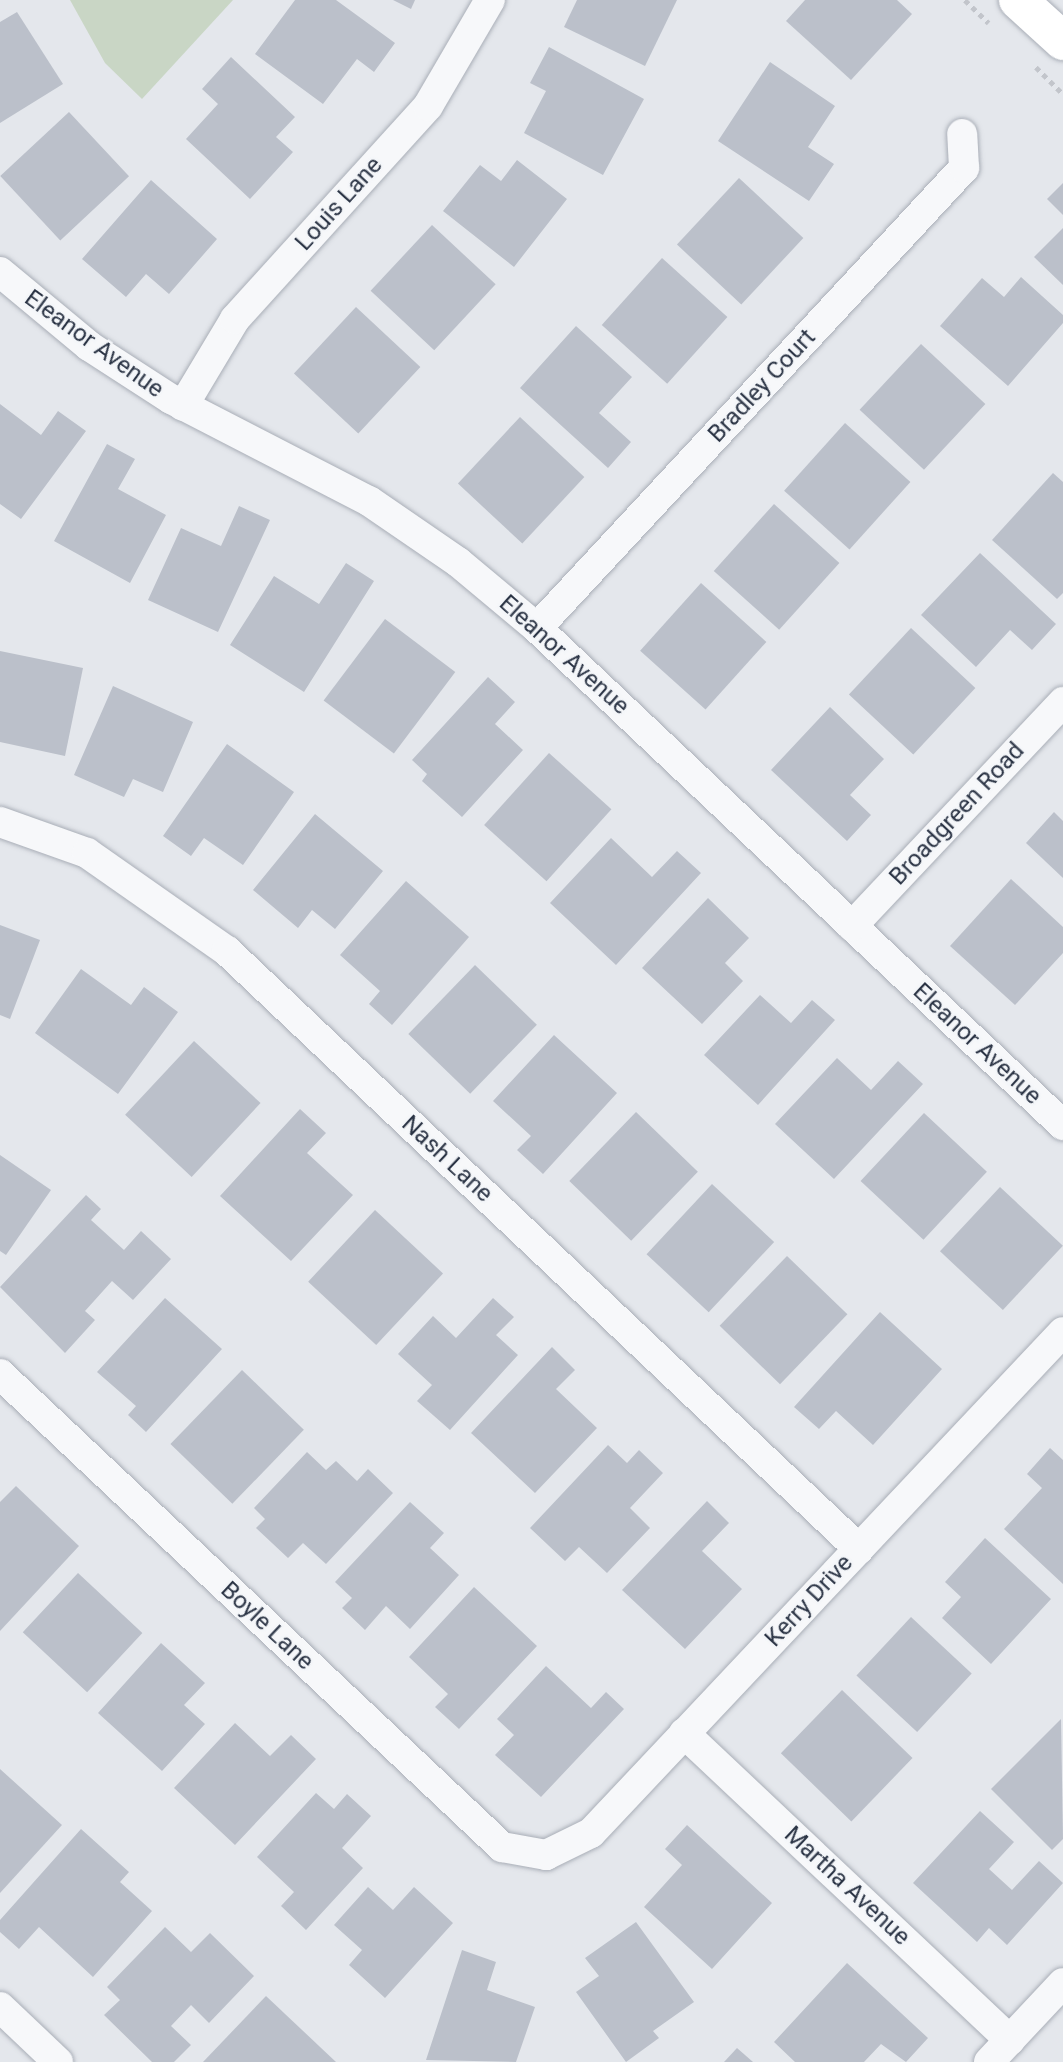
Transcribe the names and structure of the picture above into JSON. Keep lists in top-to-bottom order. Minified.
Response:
{"streets":{"street":["Louis Lane","Eleanor Avenue","Bradley Court","Broadgreen Road","Nash Lane","Kerry Drive","Boyle Lane","Martha Avenue"]},"crossings":[["Louis Lane","Eleanor Avenue"],["Eleanor Avenue","Bradley Court"],["Eleanor Avenue","Broadgreen Road"],["Nash Lane","Kerry Drive"],["Kerry Drive","Boyle Lane"],["Kerry Drive","Martha Avenue"]]}
